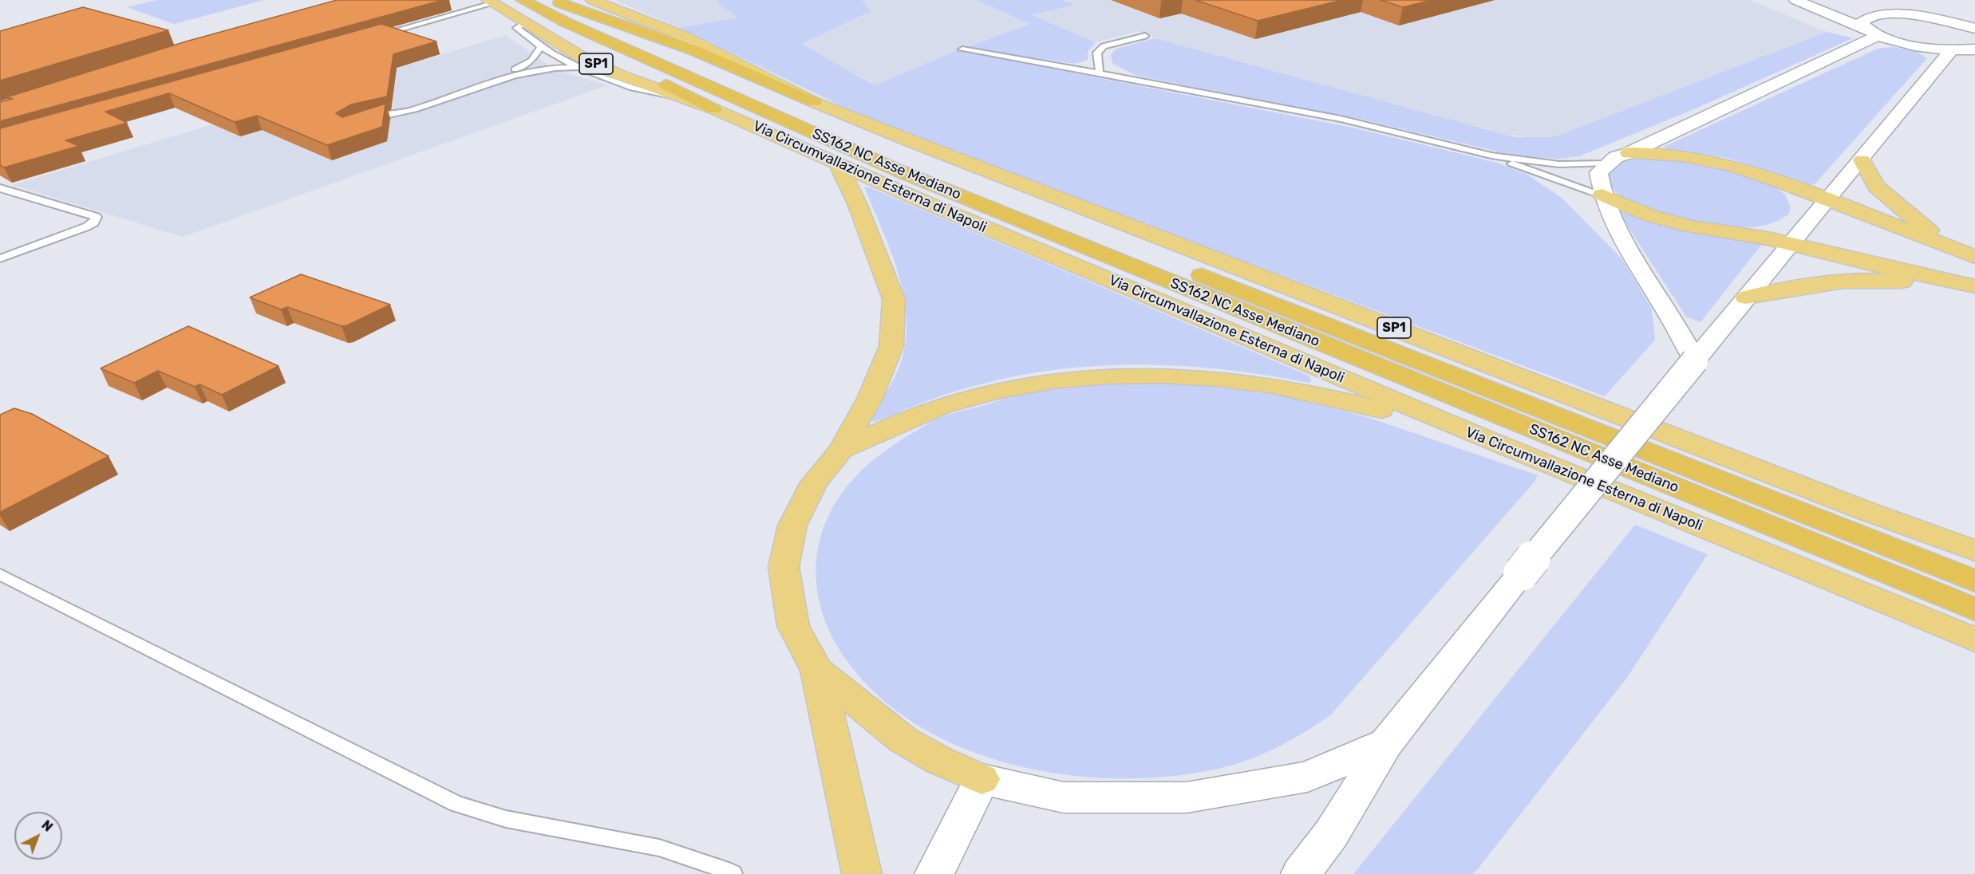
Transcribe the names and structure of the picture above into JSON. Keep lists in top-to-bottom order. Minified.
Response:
{"streets":{"highway":["SS162 NC Asse Mediano"],"main road":["SP1","Via Circumvallazione Esterna di Napoli"]},"north":"top right"}
